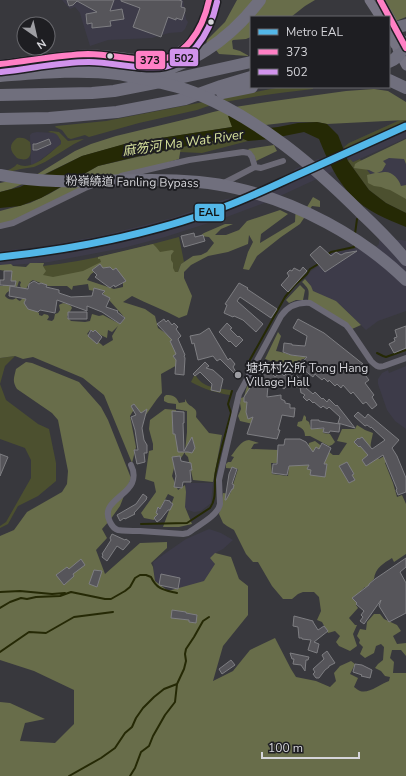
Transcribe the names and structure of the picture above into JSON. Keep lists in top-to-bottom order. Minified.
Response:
{"streets":{"highway":["粉嶺繞道 Fanling Bypass"]},"water":["麻笏河 Ma Wat River"],"places":["塘坑村公所 Tong Hang Village Hall"],"lines":["transit line 373","transit line 502","metro line EAL"],"legend":["Metro EAL","373","502"],"scale_bar":"100 m","north":"bottom right"}
